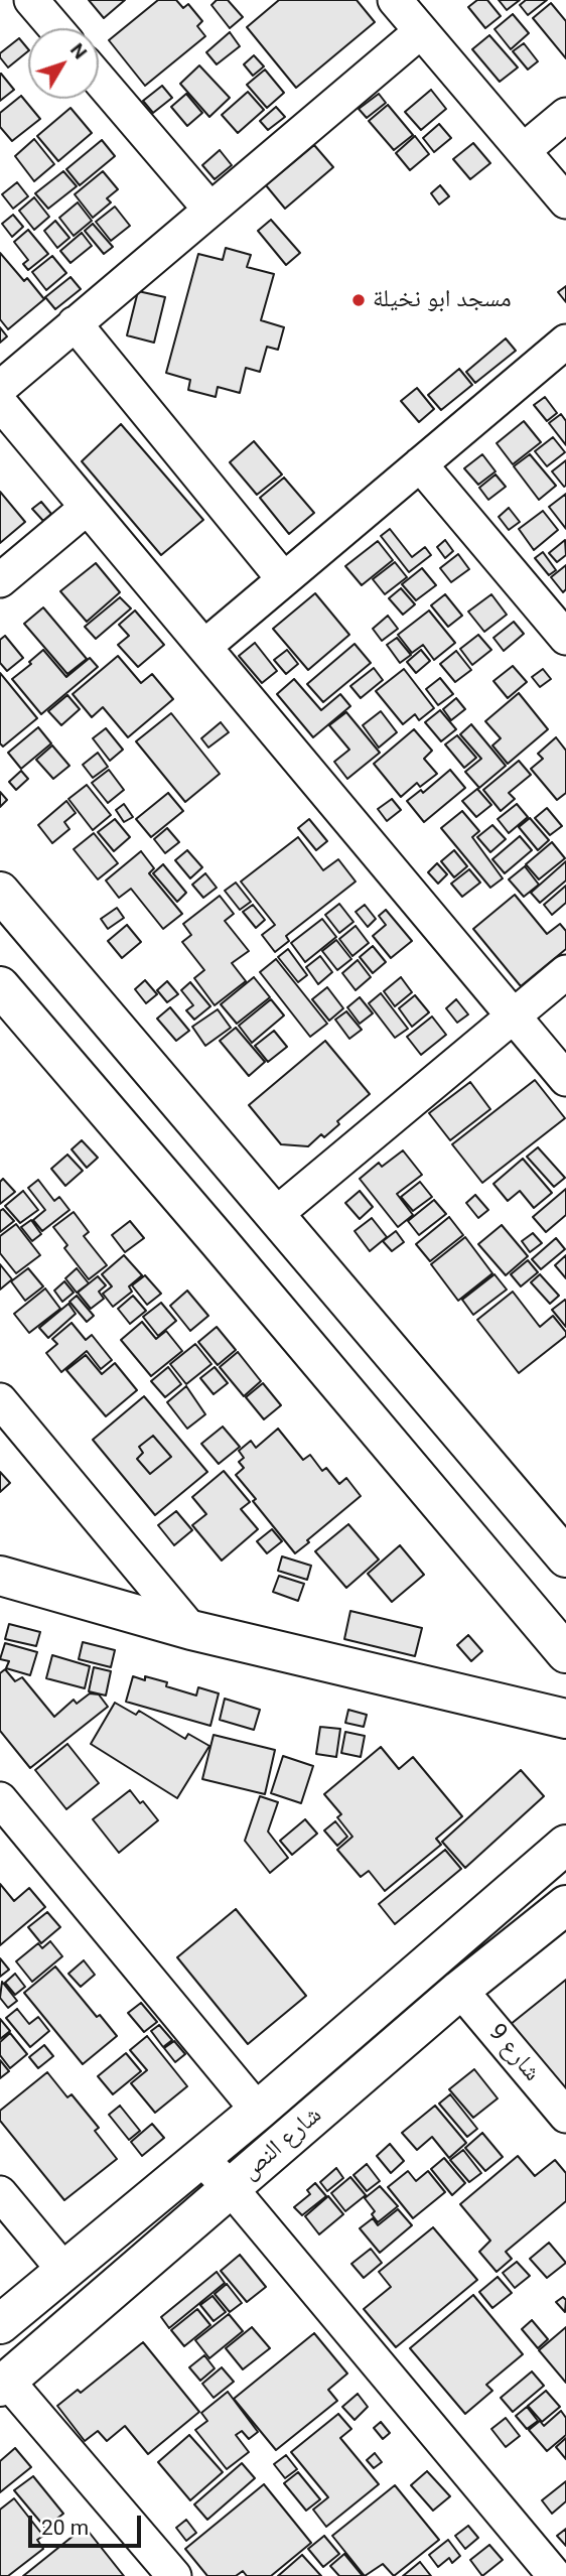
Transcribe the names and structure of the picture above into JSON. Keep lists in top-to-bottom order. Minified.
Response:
{"streets":{"street":["شارع 9","شارع النص"]},"crossings":[["شارع 9","شارع النص"]],"places":["مسجد ابو نخيلة"],"scale_bar":"20 m","north":"top right"}
